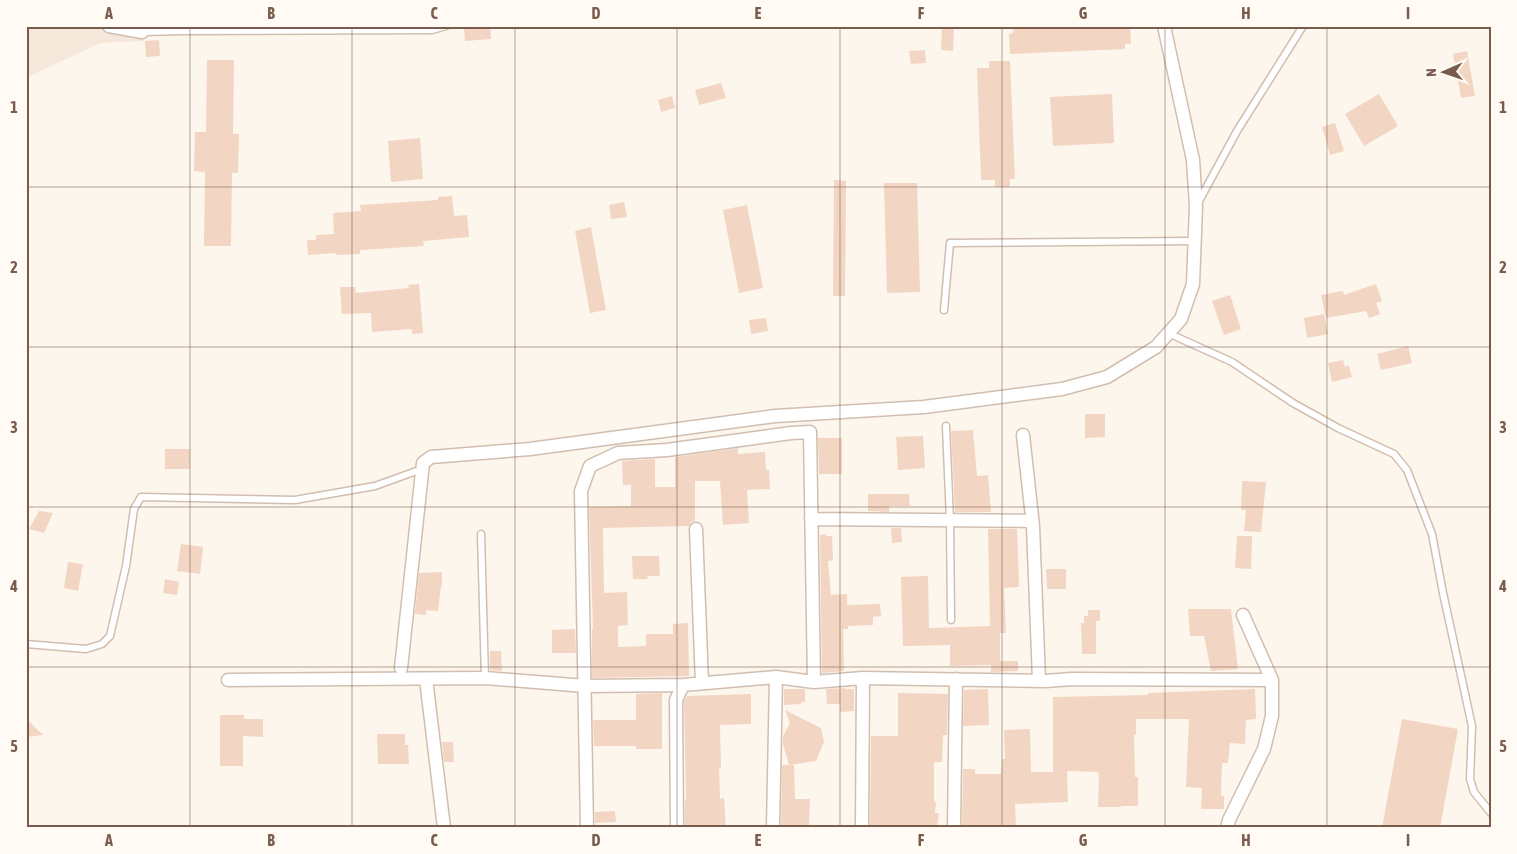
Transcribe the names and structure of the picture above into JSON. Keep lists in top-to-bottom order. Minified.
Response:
{"north":"left","grid":{"columns":["A","B","C","D","E","F","G","H","I"],"rows":["1","2","3","4","5"]}}
